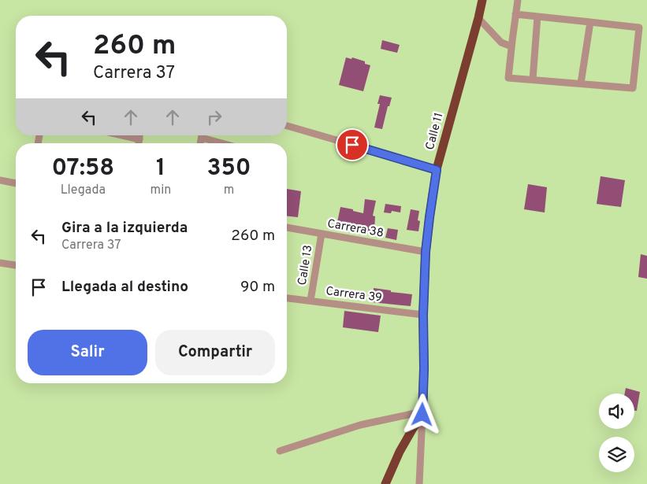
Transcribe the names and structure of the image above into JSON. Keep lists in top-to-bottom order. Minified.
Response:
{"streets":{"main road":["Calle 11"],"street":["Carrera 38","Calle 13","Carrera 39"]},"crossings":[["Calle 11","Carrera 38"],["Calle 11","Carrera 39"],["Carrera 38","Calle 13"],["Calle 13","Carrera 39"]],"page":{"turn":["260 m","Carrera 37"],"eta":["07:58","Llegada","1","min","350","m"],"list":[{"name":"Gira a la izquierda","note":"Carrera 37","value":"260 m"},{"name":"Llegada al destino","value":"90 m"}],"buttons":["Salir","Compartir"]}}
